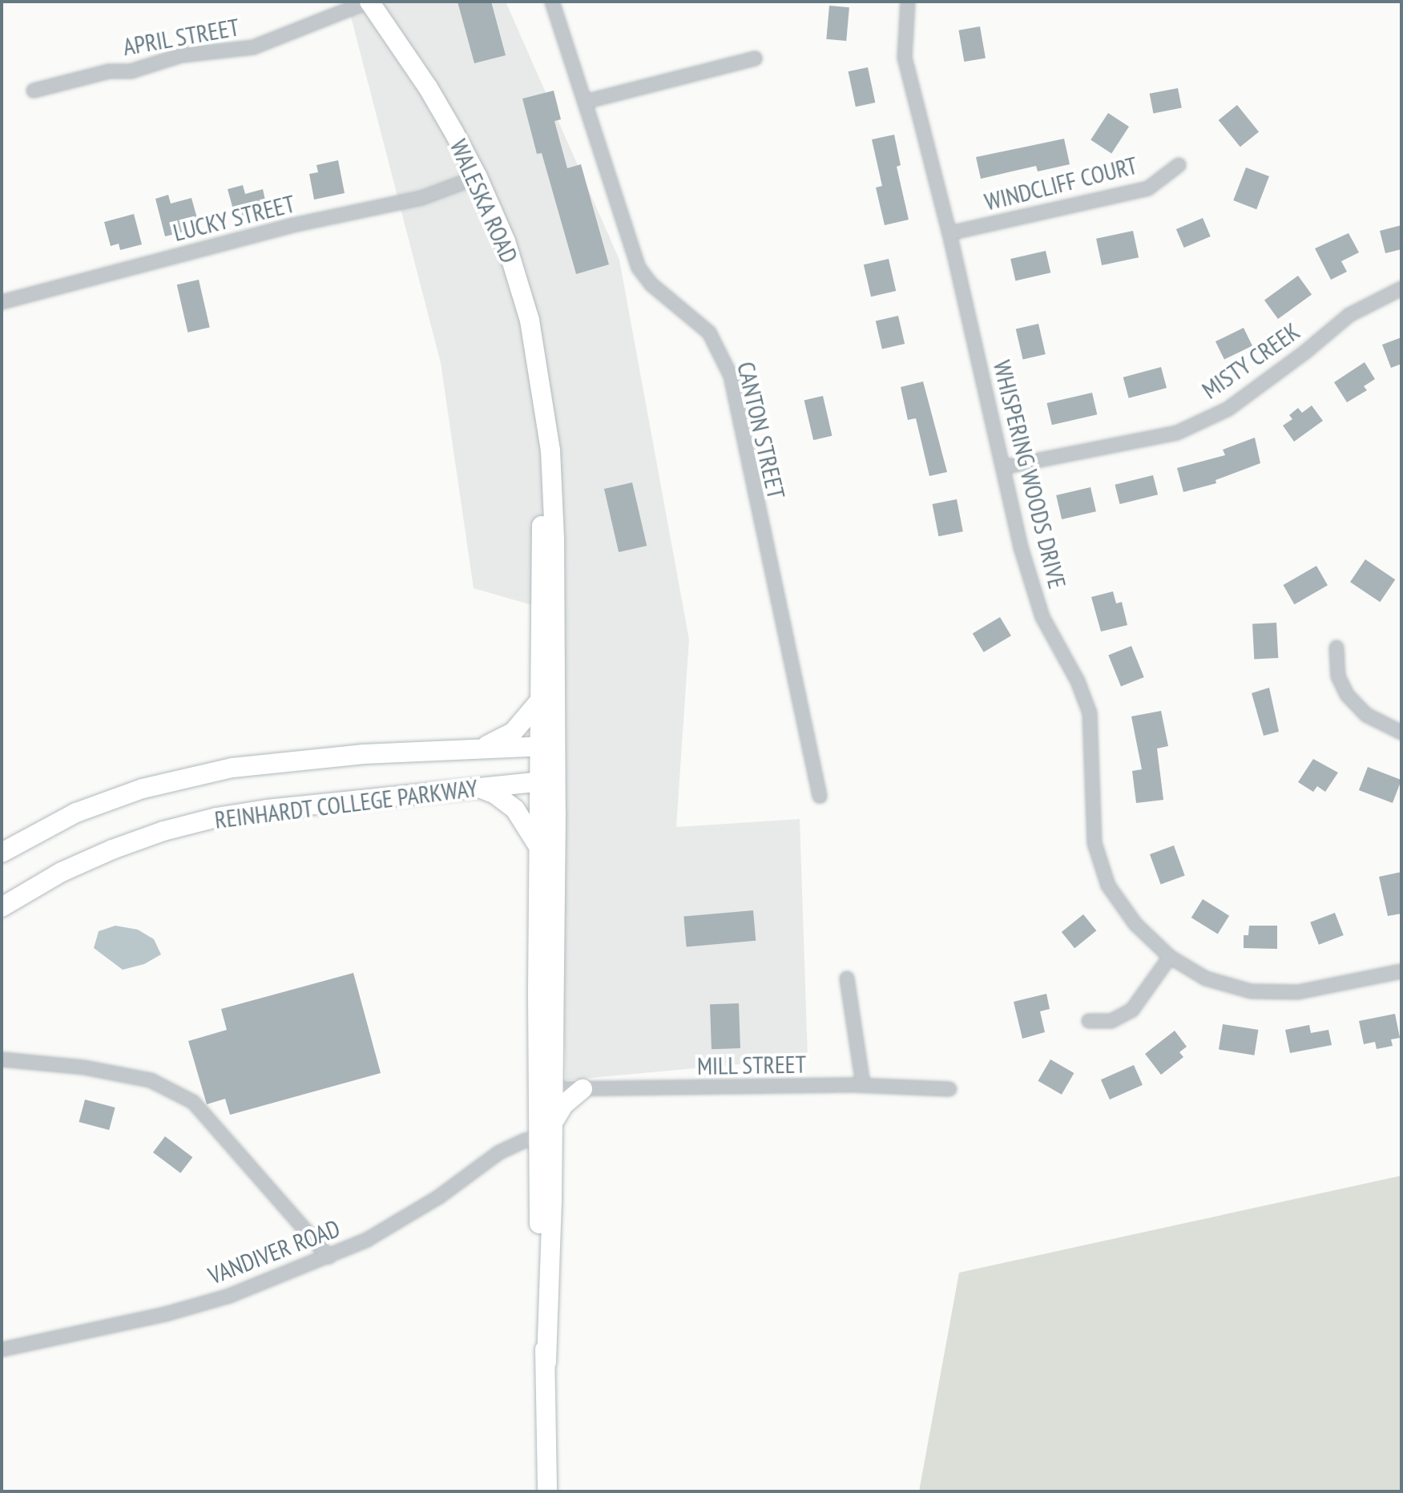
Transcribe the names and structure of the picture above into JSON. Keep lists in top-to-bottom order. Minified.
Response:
{"streets":{"main road":["WALESKA ROAD","REINHARDT COLLEGE PARKWAY"],"street":["APRIL STREET","WINDCLIFF COURT","LUCKY STREET","MISTY CREEK","CANTON STREET","WHISPERING WOODS DRIVE","MILL STREET","VANDIVER ROAD"]},"crossings":[["APRIL STREET","WALESKA ROAD"],["WINDCLIFF COURT","WHISPERING WOODS DRIVE"],["WALESKA ROAD","LUCKY STREET"],["WALESKA ROAD","REINHARDT COLLEGE PARKWAY"],["MISTY CREEK","WHISPERING WOODS DRIVE"]]}
